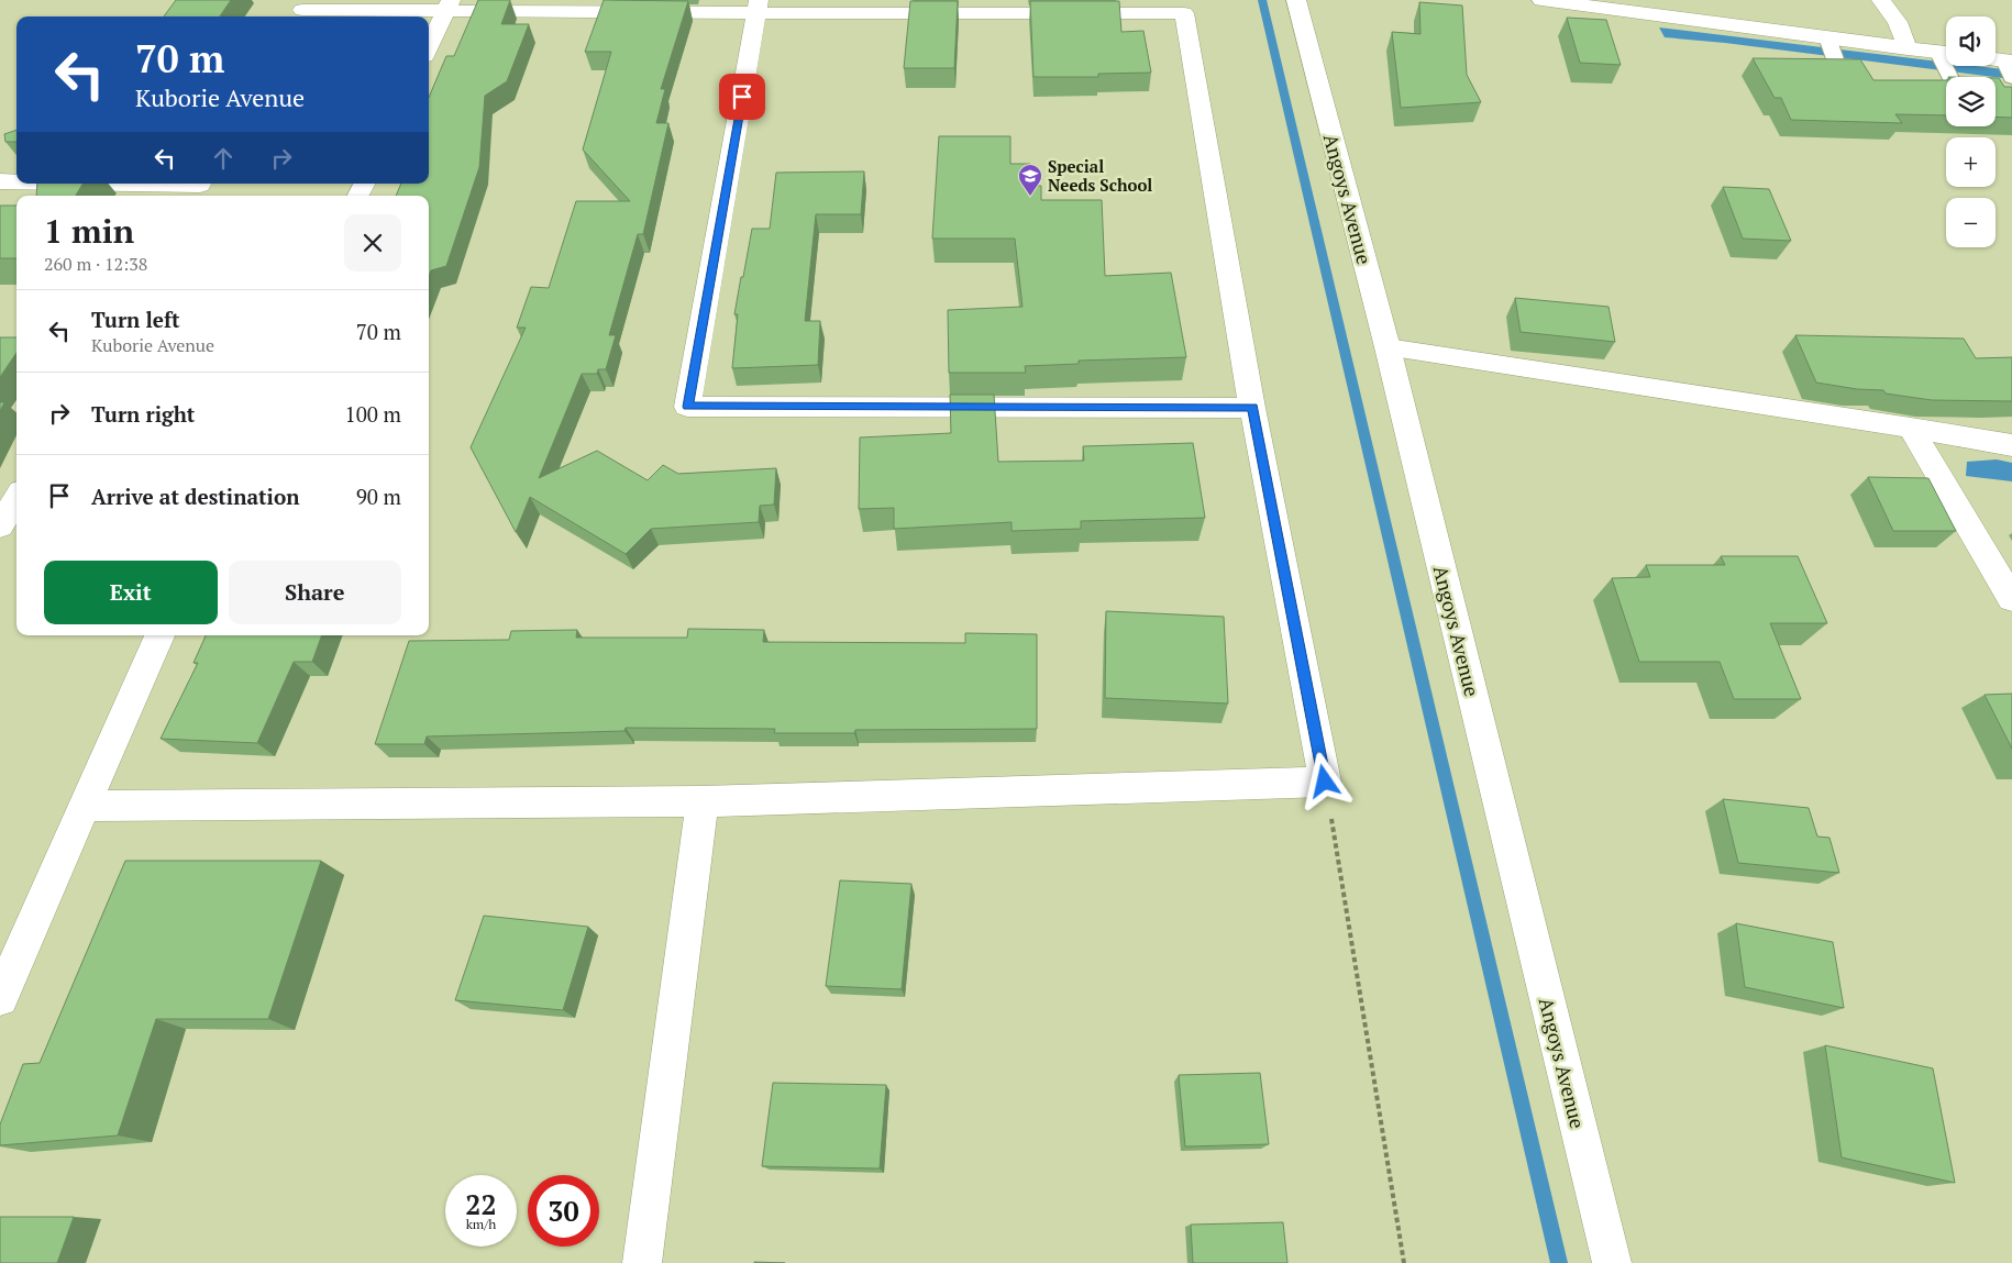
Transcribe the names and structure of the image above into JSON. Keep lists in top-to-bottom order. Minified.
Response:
{"streets":{"street":["Angoys Avenue"]},"places":{"school or university":["Special Needs School"]},"page":{"map_buttons":["+","−"],"turn":["70 m","Kuborie Avenue"],"heading":["1 min","260 m · 12:38"],"list":[{"name":"Turn left","note":"Kuborie Avenue","value":"70 m"},{"name":"Turn right","value":"100 m"},{"name":"Arrive at destination","value":"90 m"}],"buttons":["Exit","Share"],"speed":"22 km/h","limit":"30"}}
